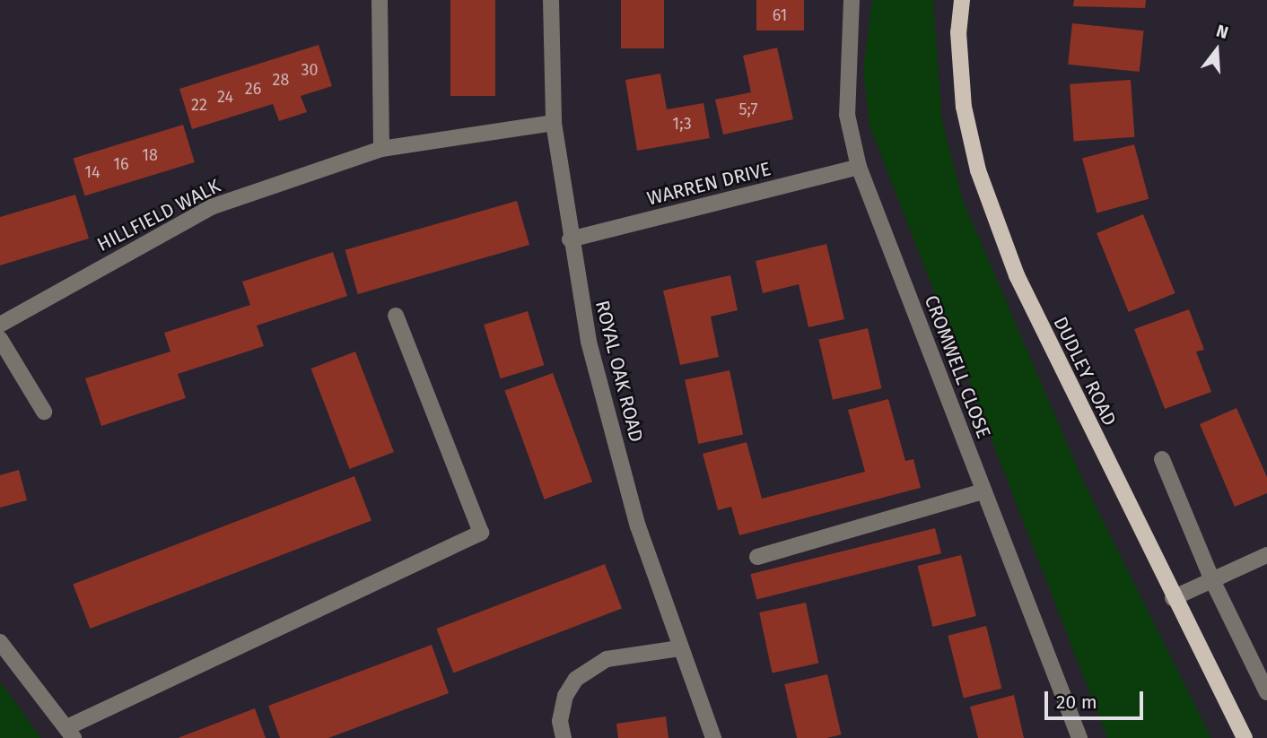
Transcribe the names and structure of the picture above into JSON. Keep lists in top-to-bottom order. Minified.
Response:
{"streets":{"main road":["DUDLEY ROAD"],"street":["WARREN DRIVE","HILLFIELD WALK","CROMWELL CLOSE","ROYAL OAK ROAD"]},"crossings":[["WARREN DRIVE","CROMWELL CLOSE"],["WARREN DRIVE","ROYAL OAK ROAD"],["HILLFIELD WALK","ROYAL OAK ROAD"]],"house_numbers":["61","30","28","26","24","22","5;7","1;3","18","16","14"],"scale_bar":"20 m","north":"top"}
